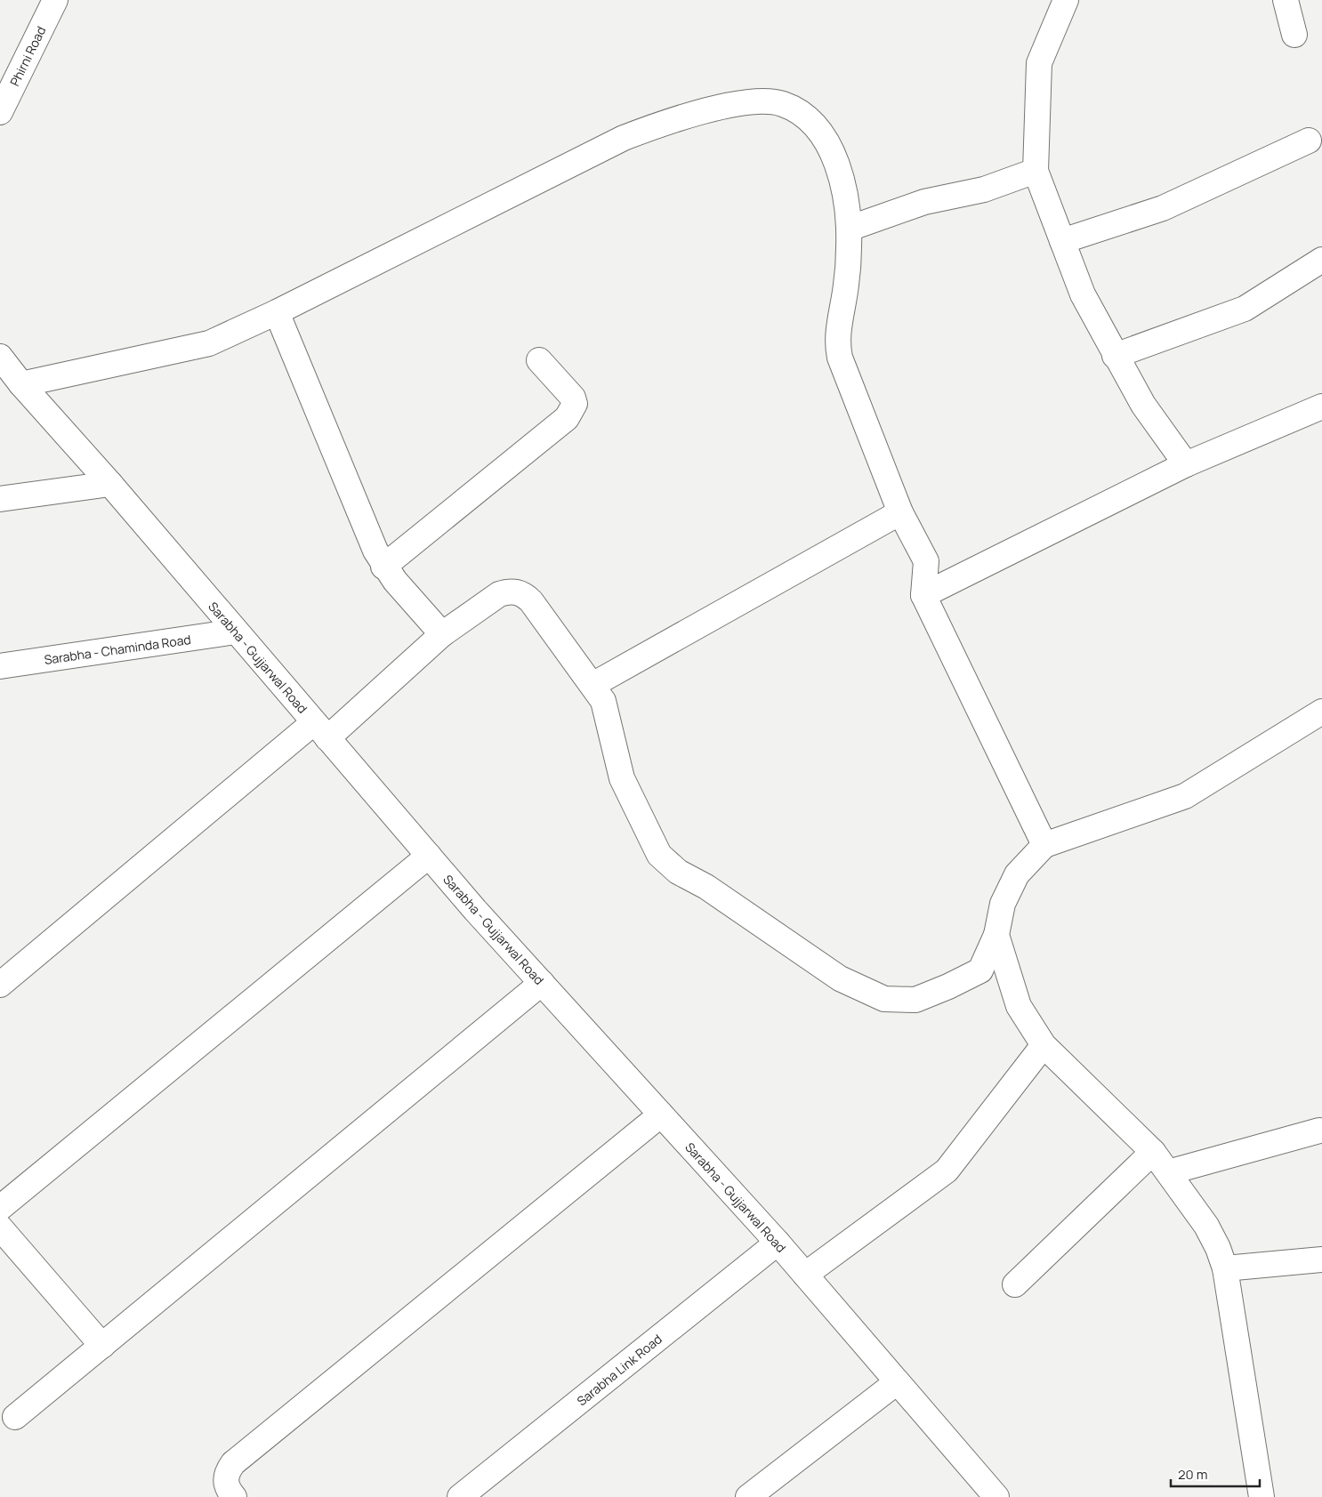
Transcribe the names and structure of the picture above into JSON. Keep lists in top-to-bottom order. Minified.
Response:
{"streets":{"street":["Phirni Road","Sarabha - Chaminda Road","Sarabha - Gujjarwal Road","Sarabha Link Road"]},"crossings":[["Sarabha - Chaminda Road","Sarabha - Gujjarwal Road"],["Sarabha - Gujjarwal Road","Sarabha Link Road"]],"scale_bar":"20 m"}
